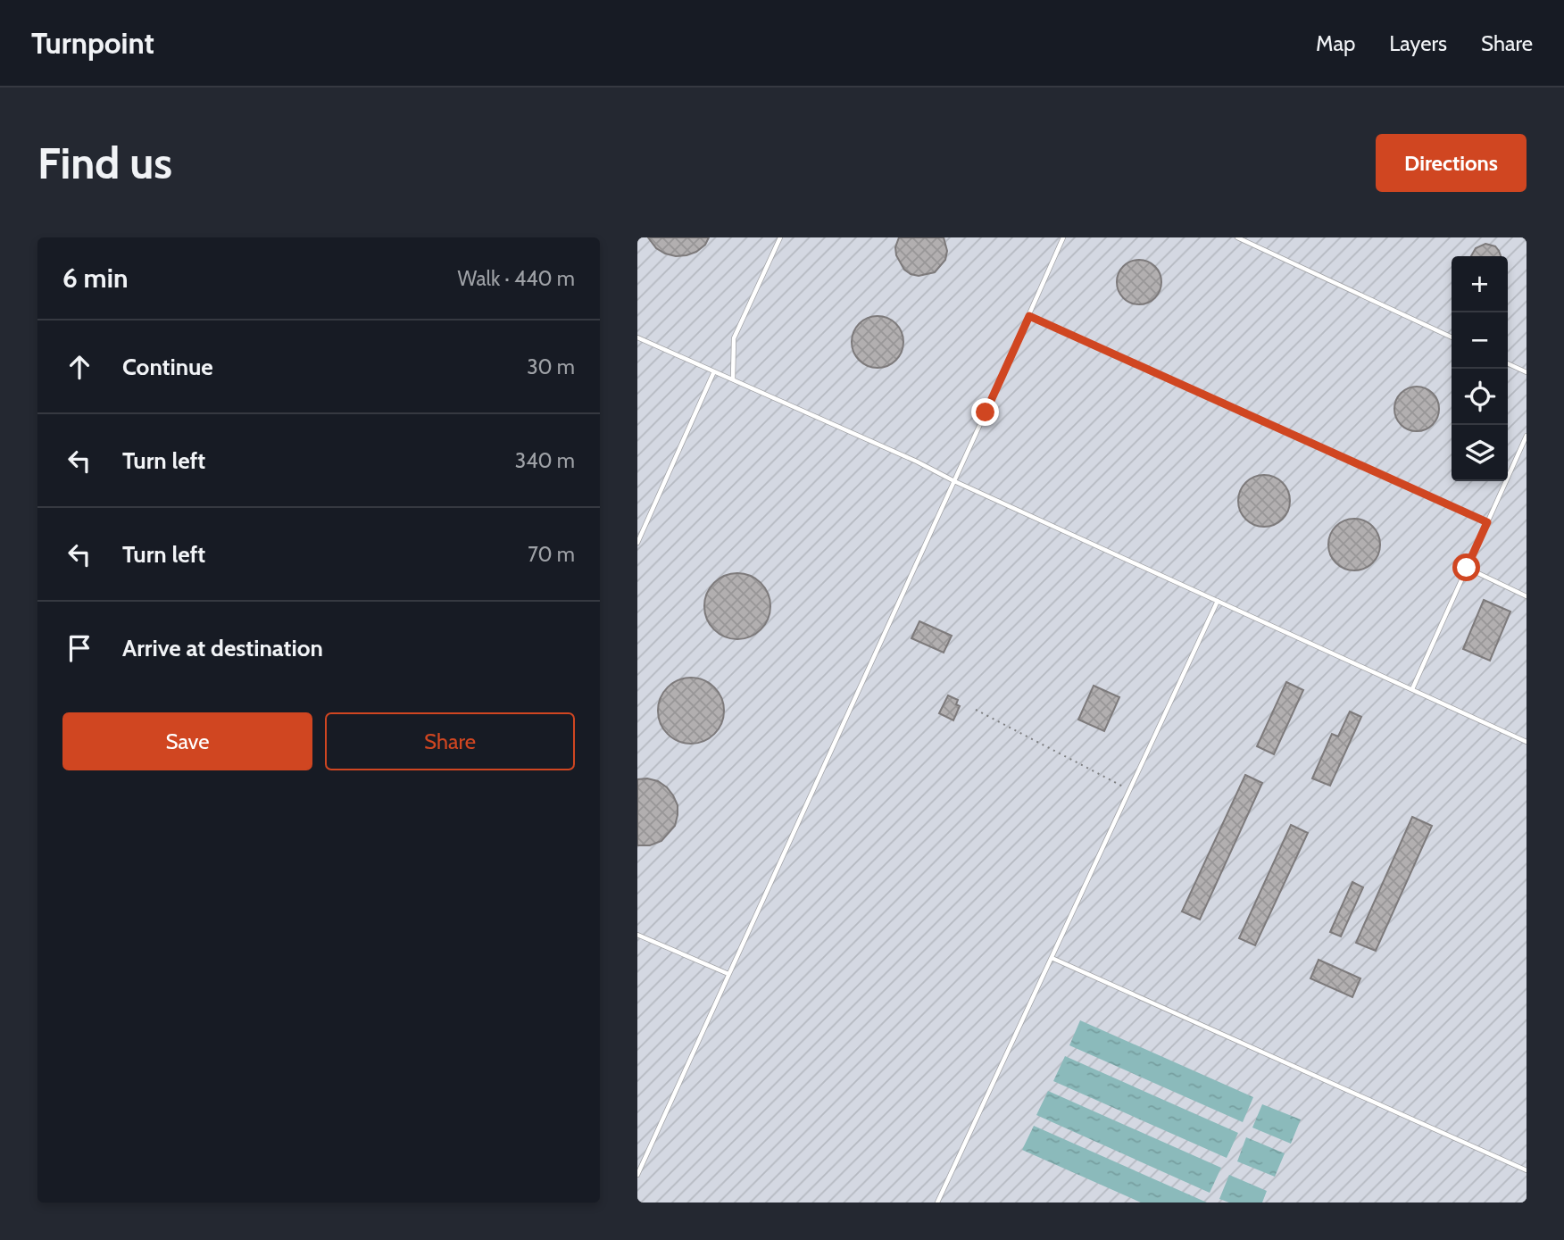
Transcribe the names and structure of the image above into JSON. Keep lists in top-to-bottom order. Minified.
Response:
{"page":{"header":"Turnpoint","nav":["Map","Layers","Share"],"buttons":["Directions",["Save","Share"]],"title":"Find us","heading":["6 min","Walk · 440 m"],"map_buttons":["+","−"],"list":[["Continue","30 m"],["Turn left","340 m"],["Turn left","70 m"],"Arrive at destination"]}}
